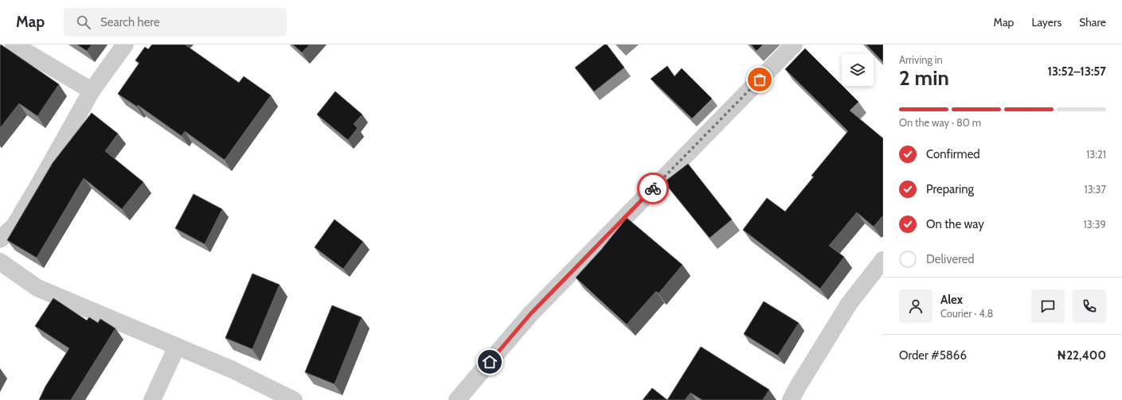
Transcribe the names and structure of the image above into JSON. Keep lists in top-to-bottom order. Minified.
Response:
{"page":{"header":"Map","search":"Search here","nav":["Map","Layers","Share"],"heading":["2 min","Arriving in","13:52–13:57"],"panel":["Alex","Courier · 4.8","Order #5866","₦22,400"],"bar":"On the way · 80 m","list":[["Confirmed","13:21"],["Preparing","13:37"],["On the way","13:39"],"Delivered"]}}
